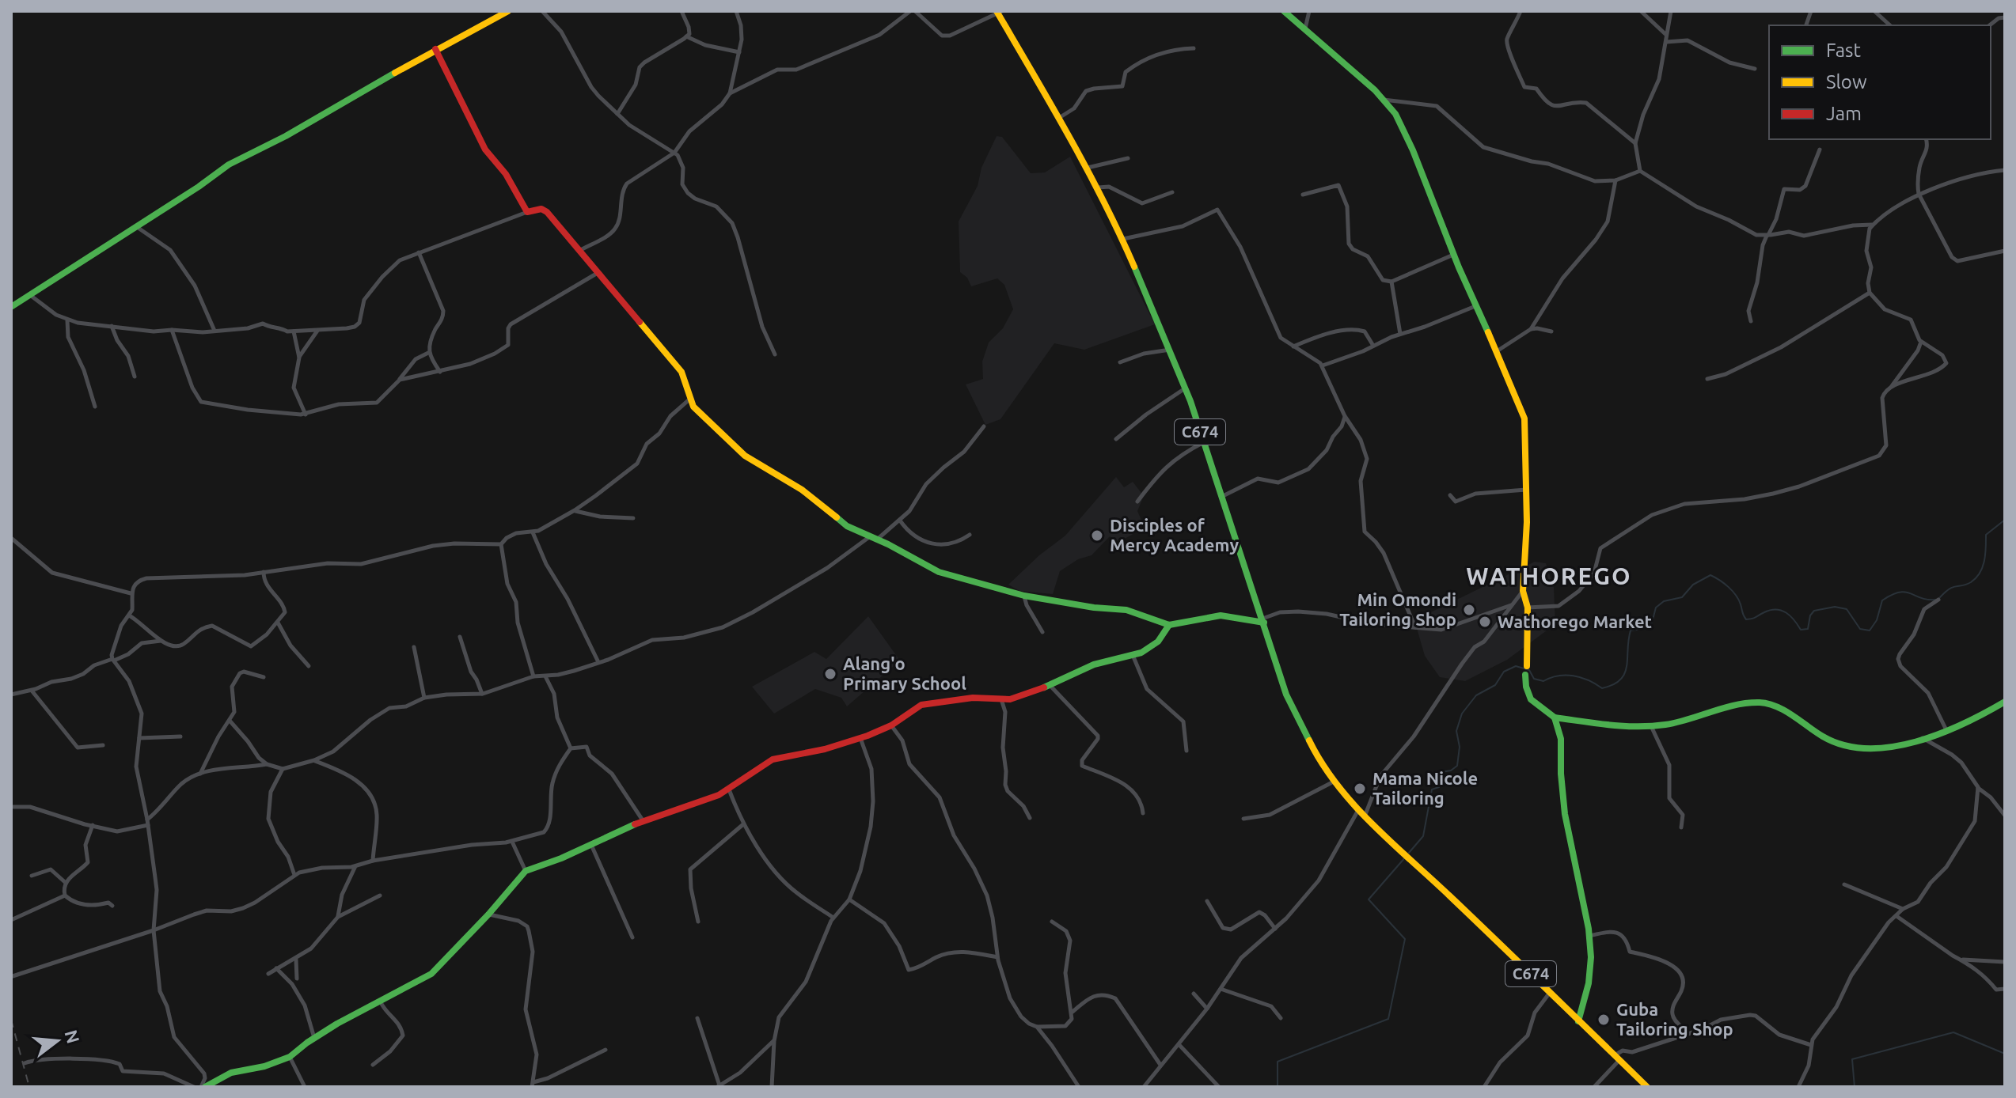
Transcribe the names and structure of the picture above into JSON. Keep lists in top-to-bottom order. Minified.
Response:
{"streets":{"street":["C674"]},"districts":["WATHOREGO"],"places":["Disciples of Mercy Academy","Min Omondi Tailoring Shop","Wathorego Market","Alang'o Primary School","Mama Nicole Tailoring","Guba Tailoring Shop"],"legend":["Fast","Slow","Jam"],"north":"right"}
